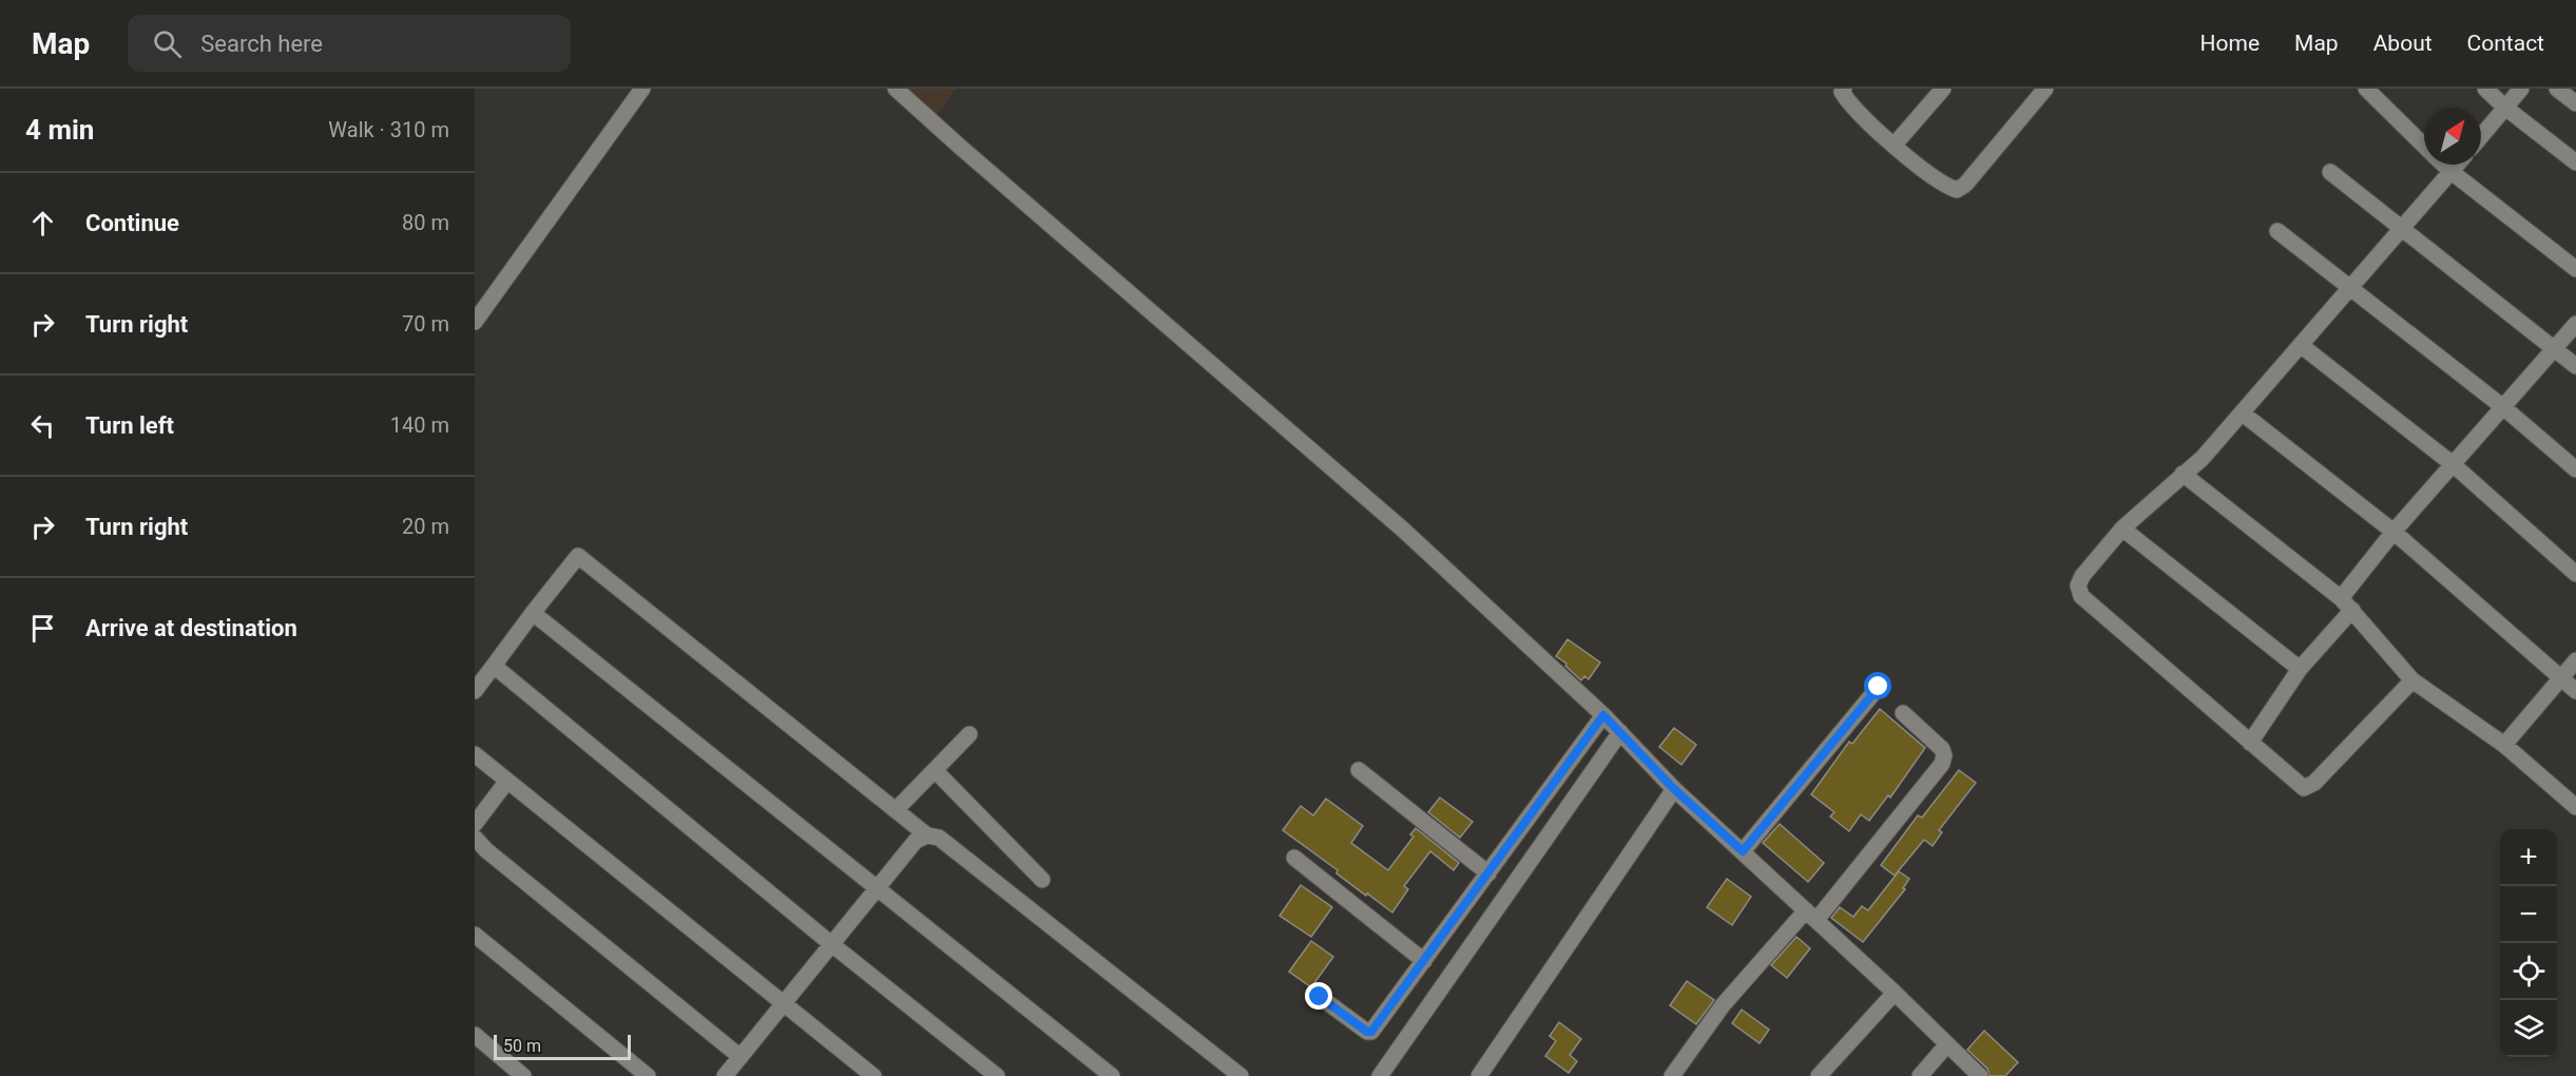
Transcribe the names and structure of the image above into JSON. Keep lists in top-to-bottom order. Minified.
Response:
{"scale_bar":"50 m","north":"top right","page":{"header":"Map","search":"Search here","nav":["Home","Map","About","Contact"],"heading":["4 min","Walk · 310 m"],"list":[["Continue","80 m"],["Turn right","70 m"],["Turn left","140 m"],["Turn right","20 m"],"Arrive at destination"],"map_buttons":["+","−"],"scale":"50 m"}}
